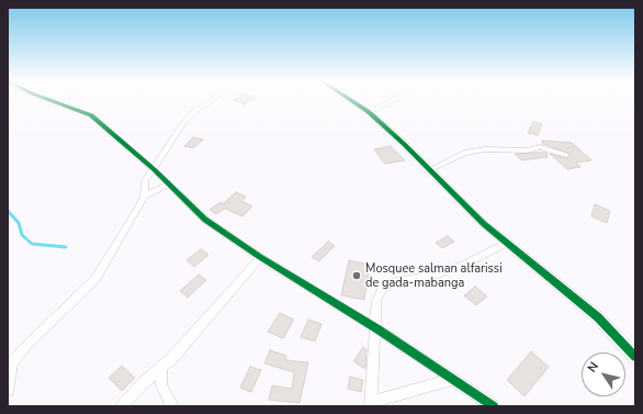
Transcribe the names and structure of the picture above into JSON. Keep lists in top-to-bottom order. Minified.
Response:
{"places":["Mosquee salman alfarissi de gada-mabanga"],"north":"top left"}
